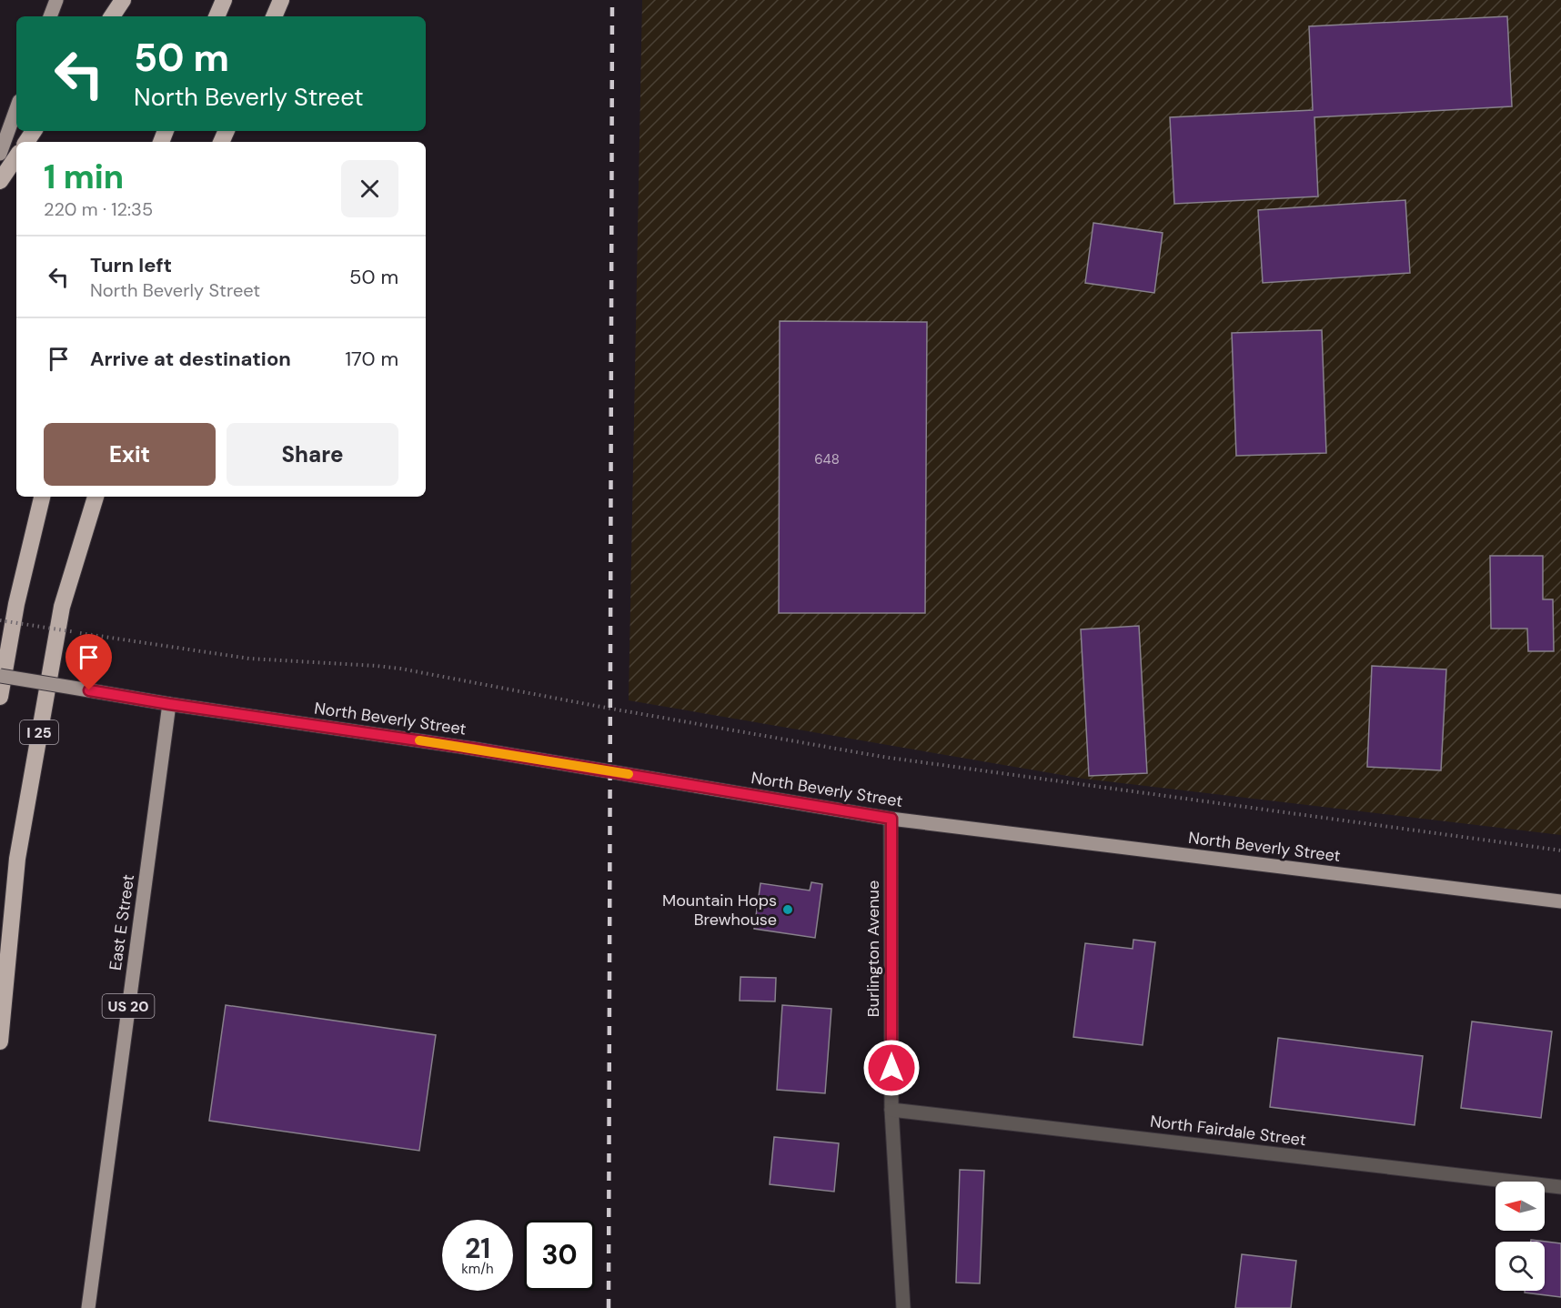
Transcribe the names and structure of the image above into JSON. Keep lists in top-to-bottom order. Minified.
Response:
{"streets":{"highway":["I 25"],"main road":["North Beverly Street","East E Street","US 20"],"street":["Burlington Avenue","North Fairdale Street"]},"crossings":[["North Beverly Street","East E Street"],["North Beverly Street","Burlington Avenue"],["Burlington Avenue","North Fairdale Street"]],"places":["Mountain Hops Brewhouse"],"house_numbers":["648"],"north":"left","page":{"turn":["50 m","North Beverly Street"],"heading":["1 min","220 m · 12:35"],"list":[{"name":"Turn left","note":"North Beverly Street","value":"50 m"},{"name":"Arrive at destination","value":"170 m"}],"buttons":["Exit","Share"],"speed":"21 km/h","limit":"30"}}
